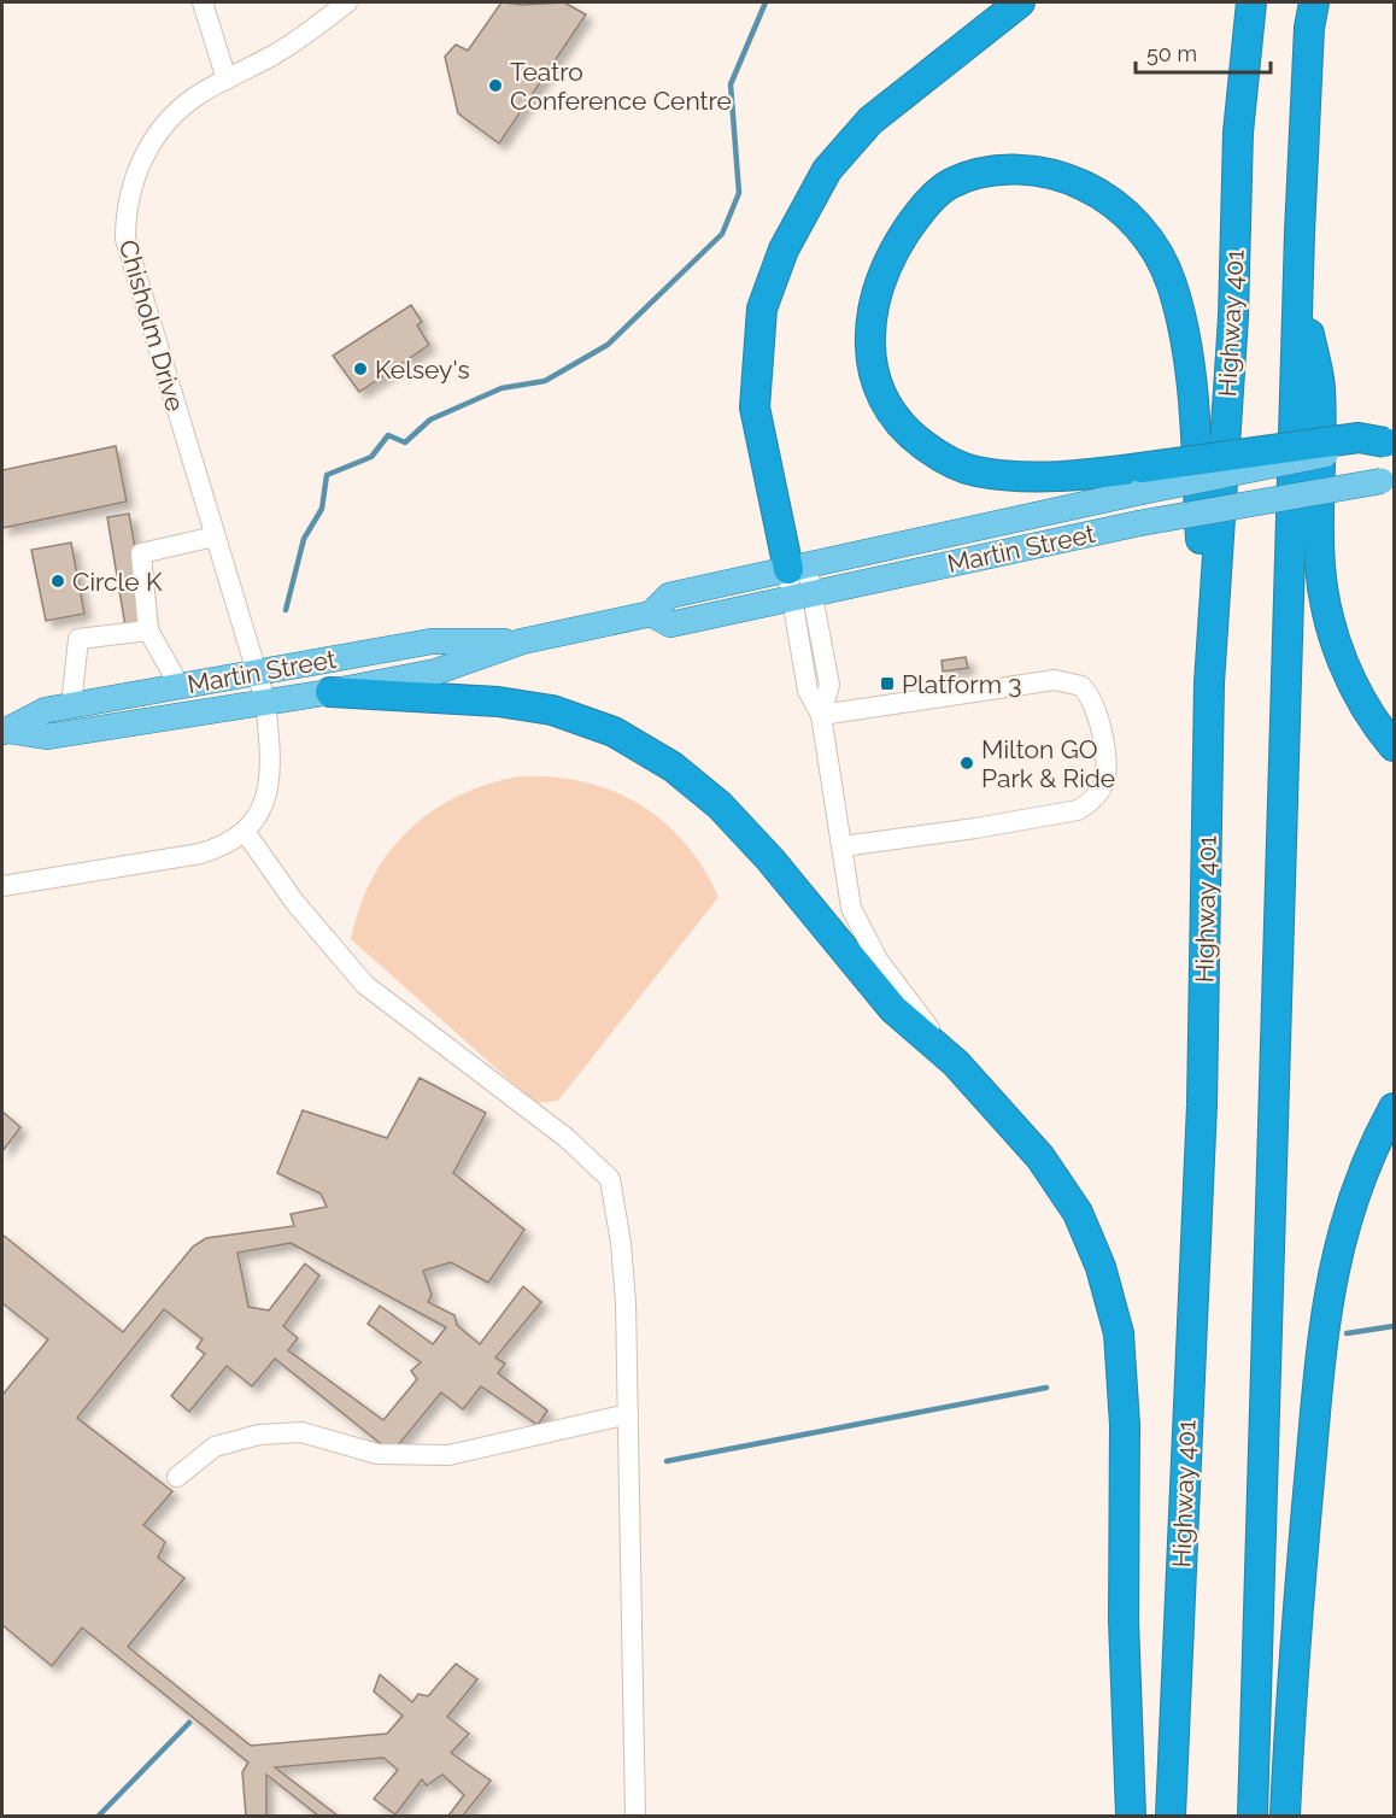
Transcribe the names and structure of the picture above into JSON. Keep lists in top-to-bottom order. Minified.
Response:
{"streets":{"highway":["Highway 401"],"main road":["Martin Street"],"street":["Chisholm Drive"]},"crossings":[["Chisholm Drive","Martin Street"]],"places":{"other":["Teatro Conference Centre","Kelsey's","Circle K","Milton GO Park & Ride"],"transit":["Platform 3"]},"scale_bar":"50 m"}
